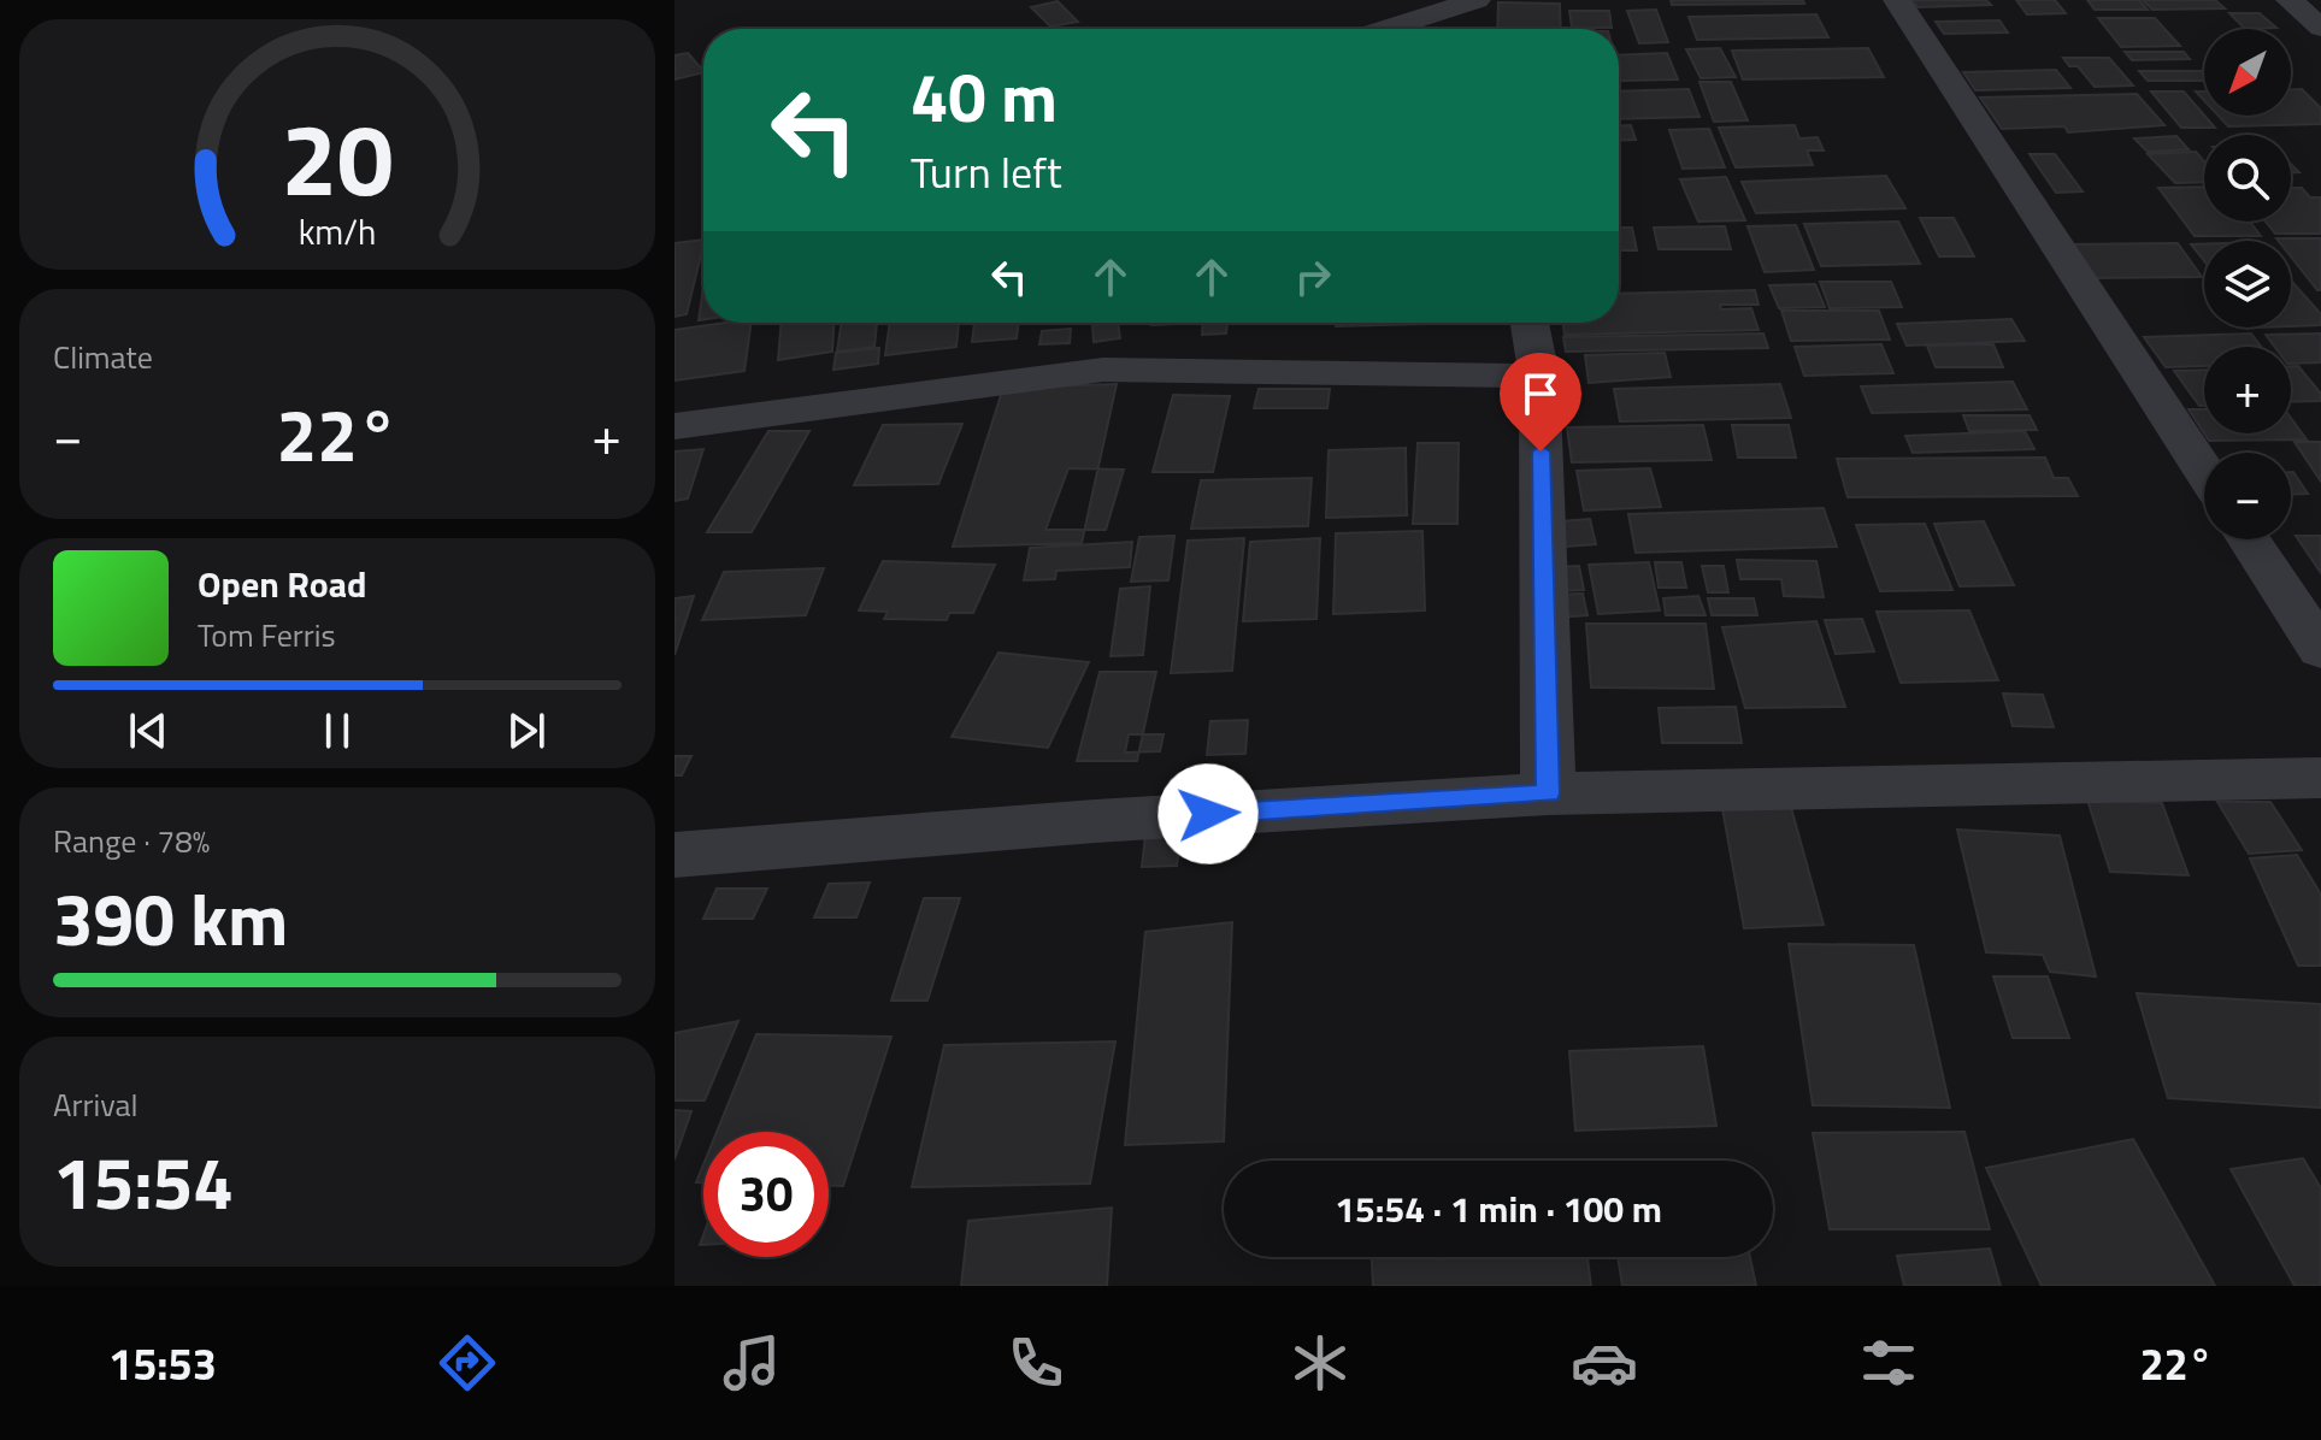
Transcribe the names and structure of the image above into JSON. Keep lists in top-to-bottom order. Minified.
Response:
{"north":"bottom left","page":{"map_buttons":["+","−"],"turn":["40 m","Turn left"],"tile":["Climate",["Range · 78%","390 km"],["Arrival","15:54"]],"heat":["−","22°","+"],"song":["Open Road","Tom Ferris"],"limit":"30","trip":"15:54 · 1 min · 100 m","tabs":["15:53","22°"],"gauge":["20","km/h"]}}
